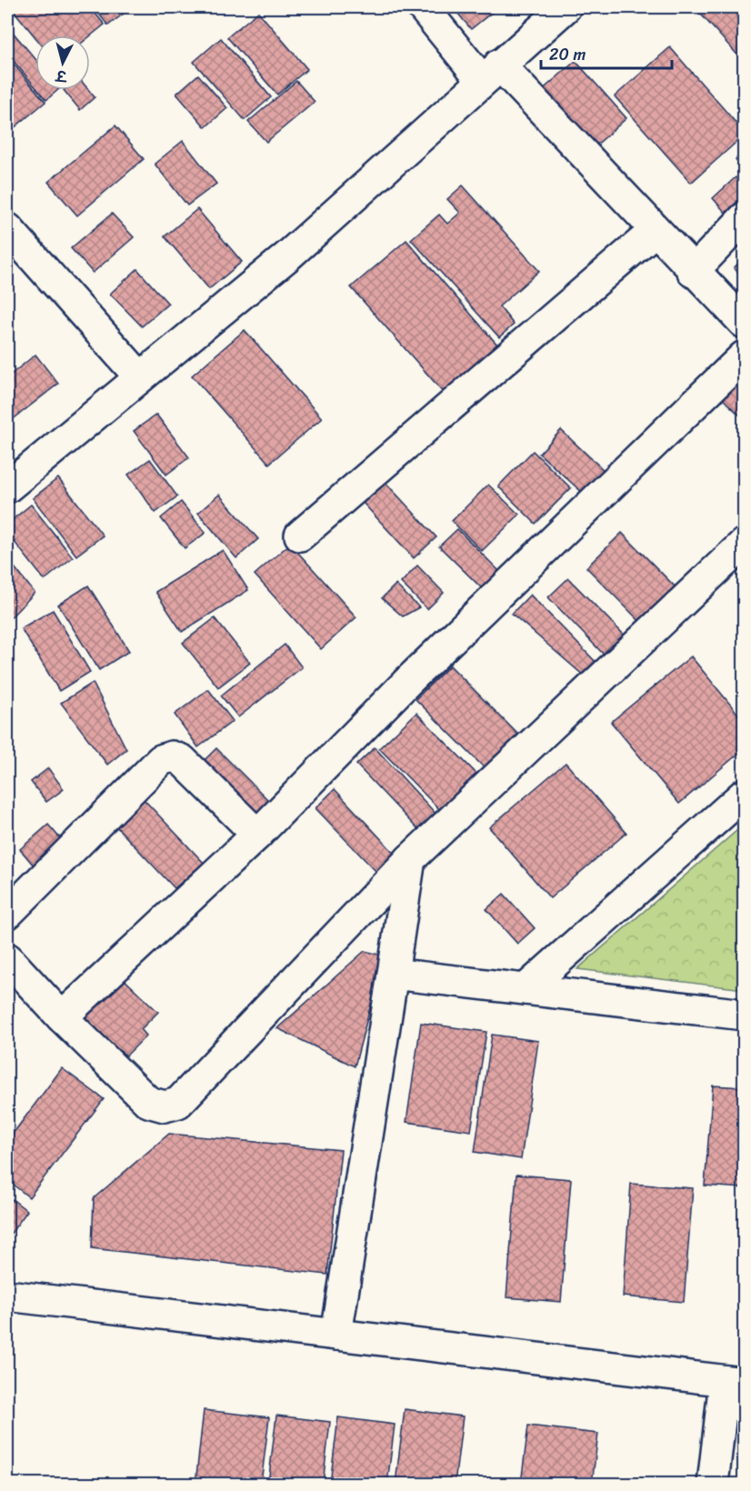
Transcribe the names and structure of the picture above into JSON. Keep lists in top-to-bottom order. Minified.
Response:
{"scale_bar":"20 m","north":"bottom"}
